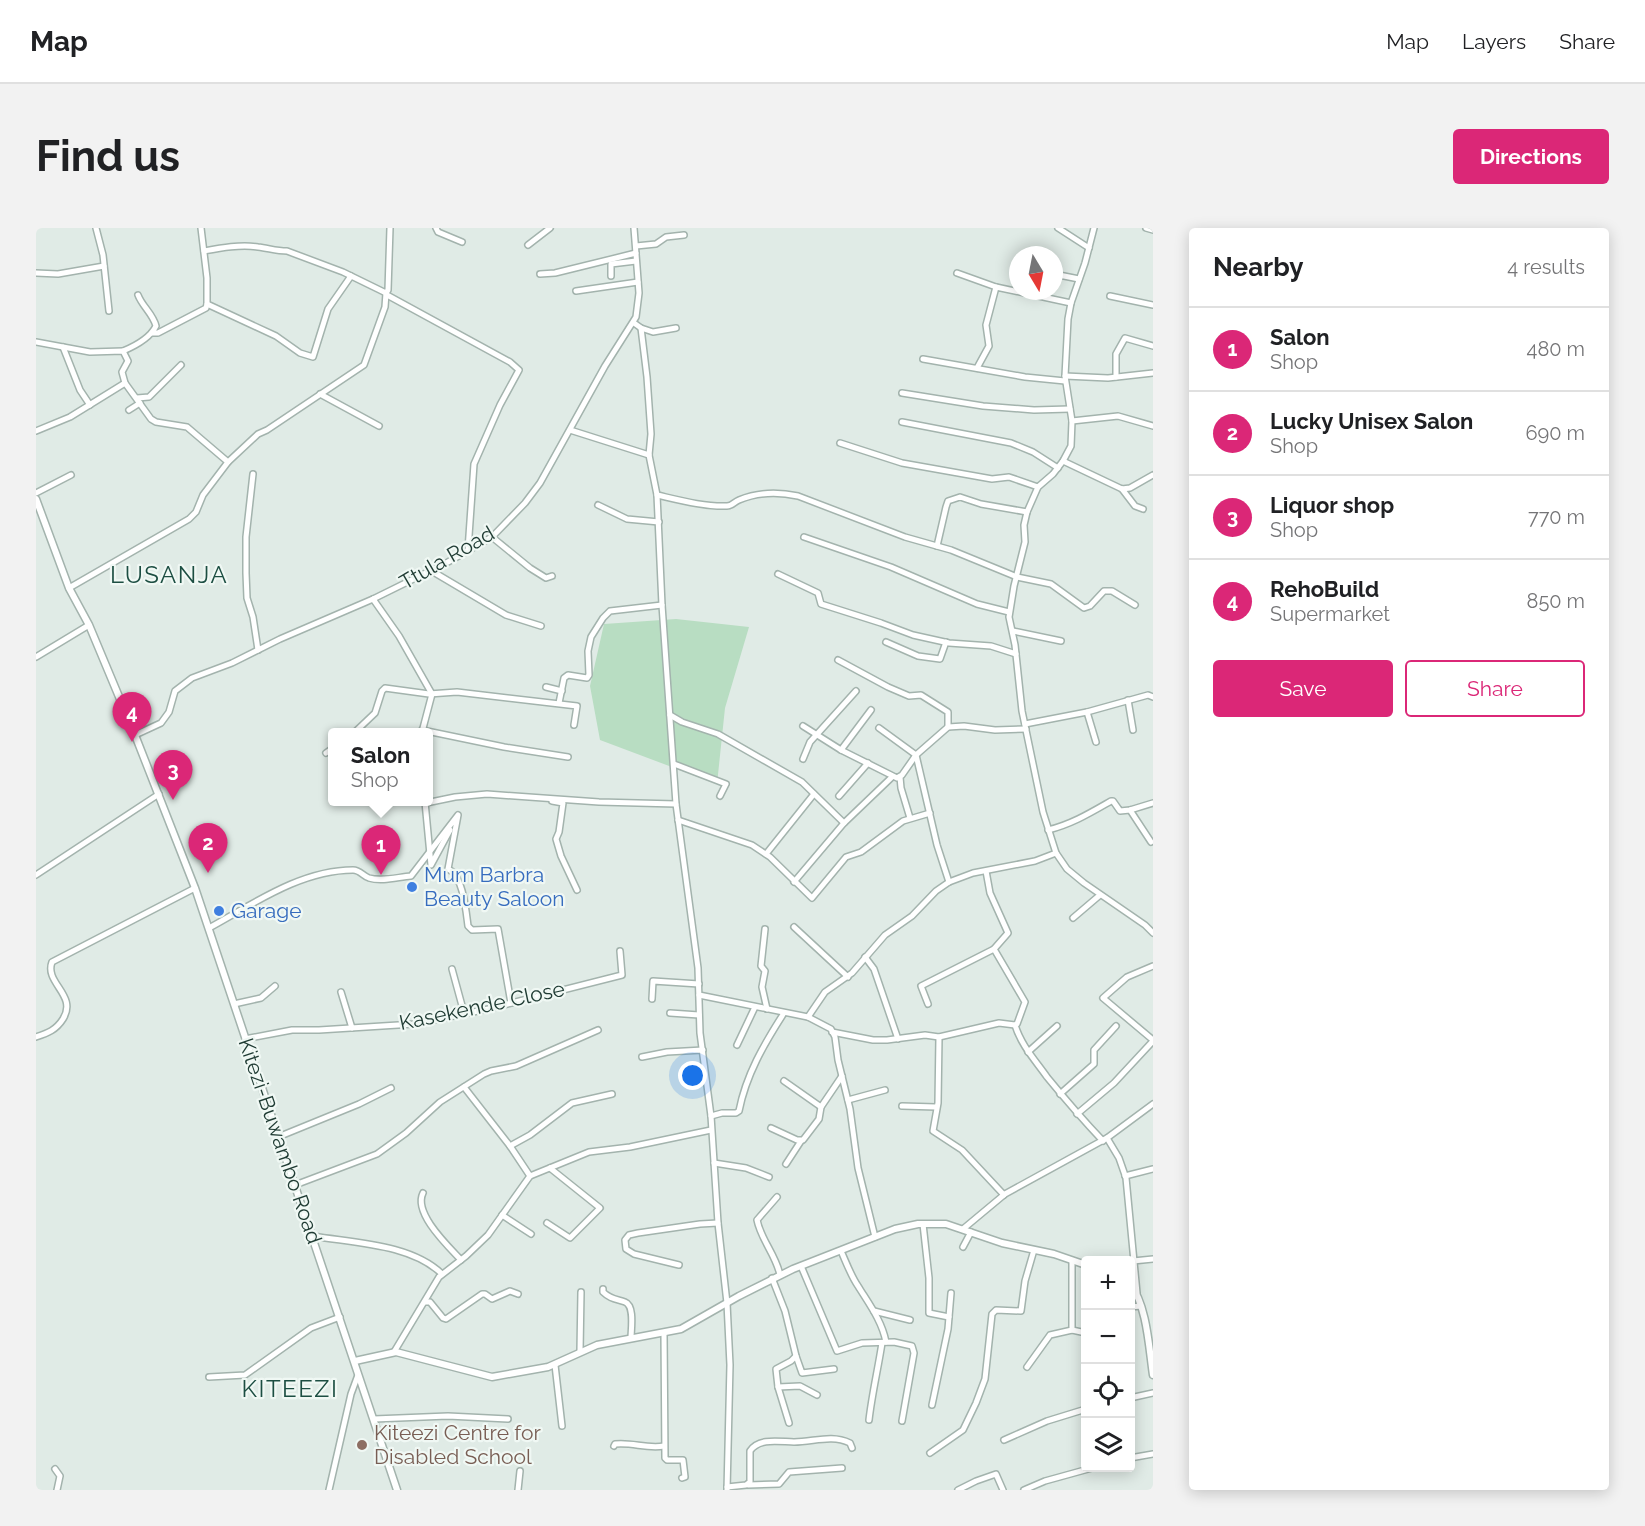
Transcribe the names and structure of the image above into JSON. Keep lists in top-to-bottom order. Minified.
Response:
{"streets":{"street":["Ttula Road","Kasekende Close","Kitezi-Buwambo Road"]},"crossings":[["Ttula Road","Kitezi-Buwambo Road"],["Kasekende Close","Kitezi-Buwambo Road"]],"districts":["LUSANJA","KITEEZI"],"places":["Mum Barbra Beauty Saloon","Garage","Kiteezi Centre for Disabled School"],"north":"bottom","page":{"header":"Map","nav":["Map","Layers","Share"],"buttons":["Directions",["Save","Share"]],"title":"Find us","heading":["Nearby","4 results"],"list":[{"mark":"1","name":"Salon","note":"Shop","value":"480 m"},{"mark":"2","name":"Lucky Unisex Salon","note":"Shop","value":"690 m"},{"mark":"3","name":"Liquor shop","note":"Shop","value":"770 m"},{"mark":"4","name":"RehoBuild","note":"Supermarket","value":"850 m"}],"pins":["4","3","2","1"],"popup":["Salon","Shop"],"map_buttons":["+","−"]}}
